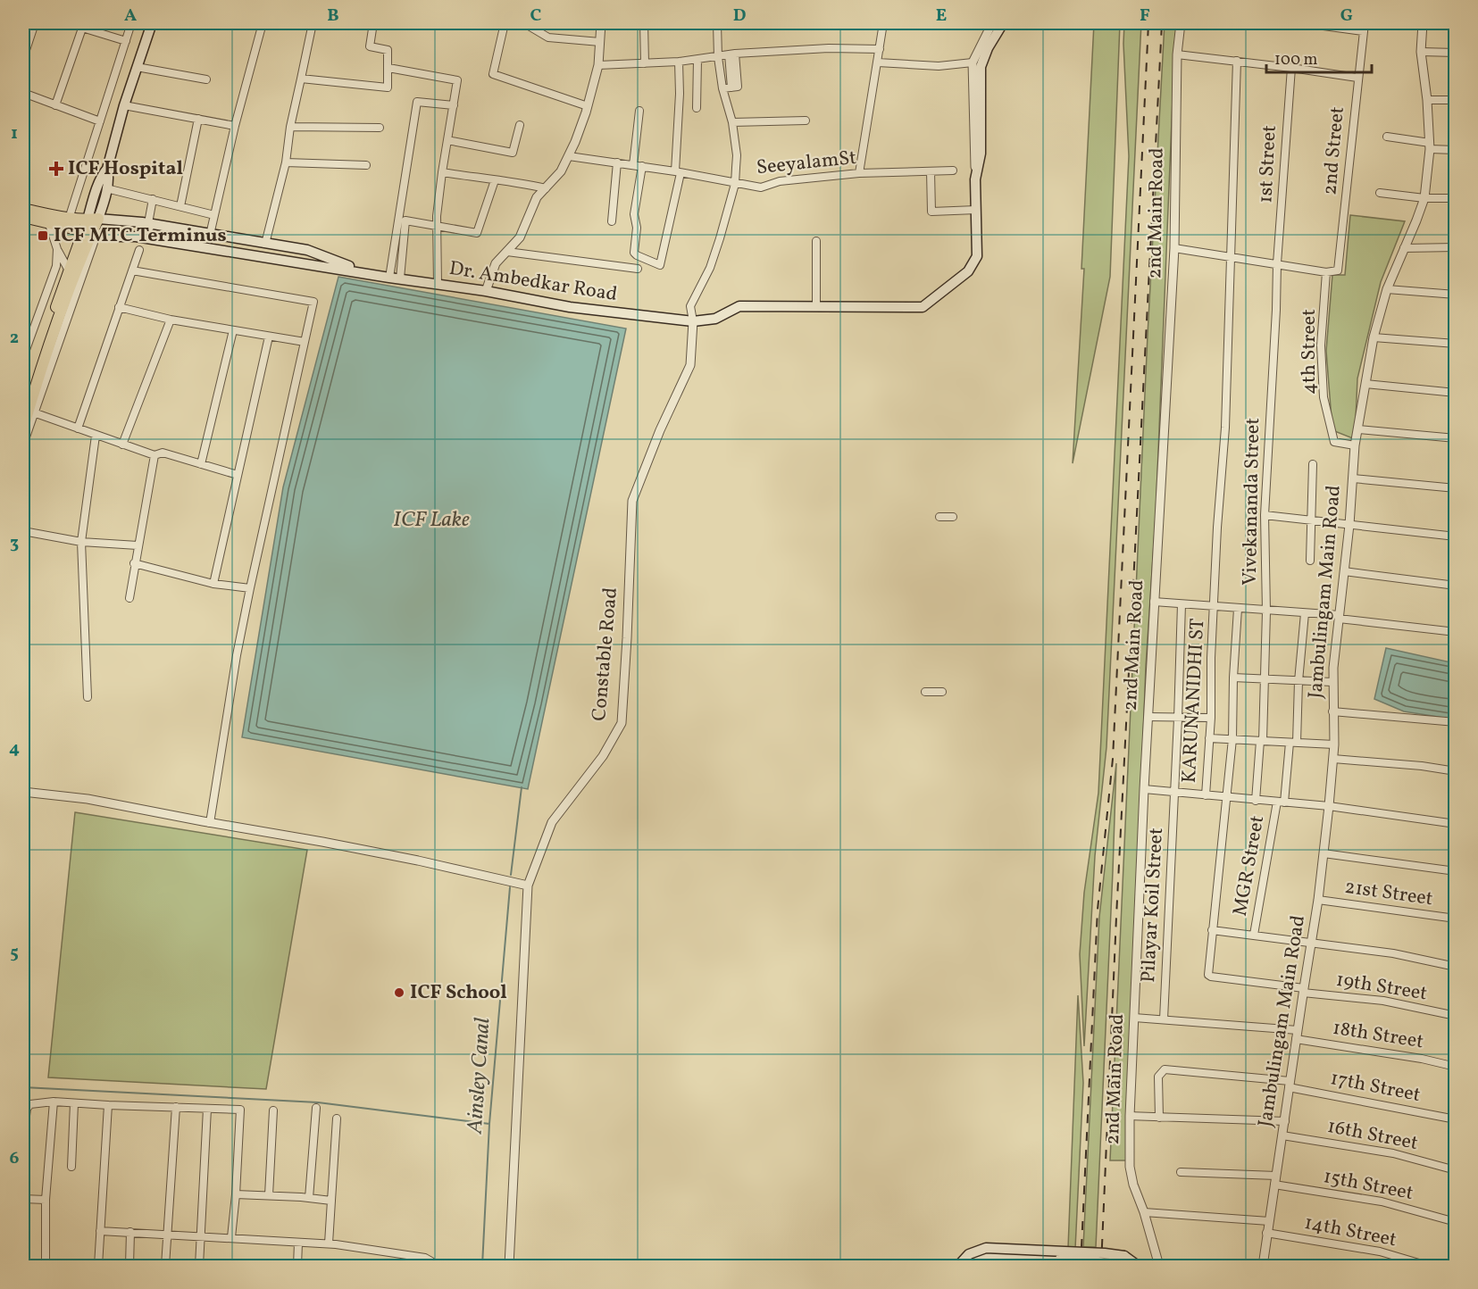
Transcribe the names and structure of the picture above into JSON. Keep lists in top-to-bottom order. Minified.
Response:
{"streets":{"main road":["Dr. Ambedkar Road"],"street":["2nd Street","SeeyalamSt","1st Street","2nd Main Road","4th Street","Vivekananda Street","Jambulingam Main Road","Constable Road","KARUNANIDHI ST","MGR Street","21st Street","Pilayar Koil Street","19th Street","18th Street","17th Street","16th Street","15th Street","14th Street"]},"crossings":[["2nd Street","4th Street"],["1st Street","Vivekananda Street"],["2nd Main Road","18th Street"],["Dr. Ambedkar Road","Constable Road"],["4th Street","Jambulingam Main Road"],["Jambulingam Main Road","21st Street"],["Jambulingam Main Road","19th Street"],["Jambulingam Main Road","18th Street"],["Jambulingam Main Road","17th Street"],["Jambulingam Main Road","16th Street"],["Jambulingam Main Road","15th Street"],["Jambulingam Main Road","14th Street"],["Pilayar Koil Street","18th Street"]],"water":["ICF Lake","Ainsley Canal"],"places":{"health":["ICF Hospital"],"transit":["ICF MTC Terminus"],"other":["ICF School"]},"scale_bar":"100 m","grid":{"columns":["A","B","C","D","E","F","G"],"rows":["1","2","3","4","5","6"]}}
